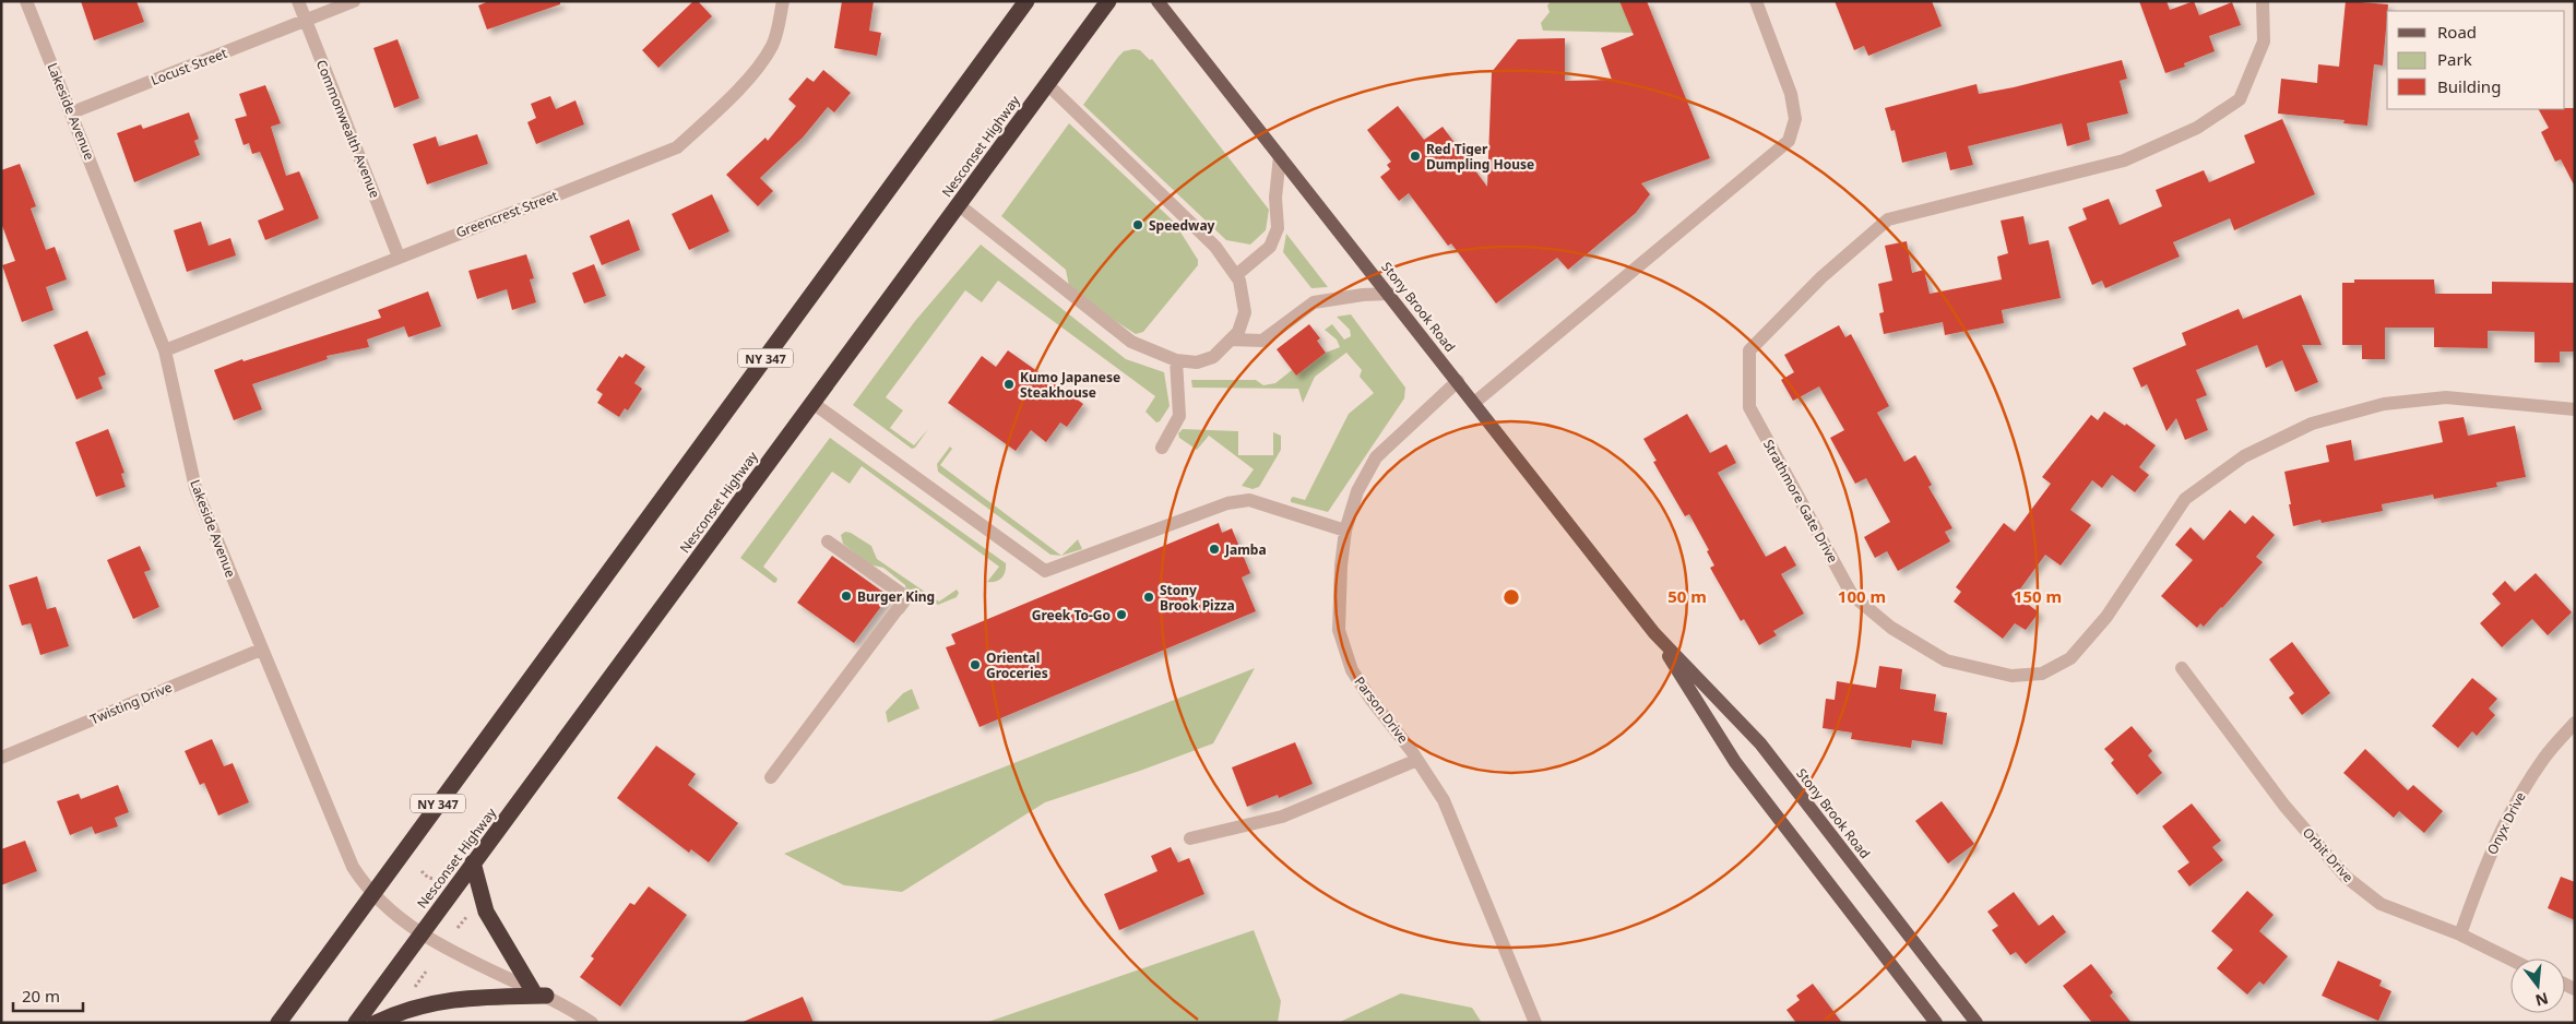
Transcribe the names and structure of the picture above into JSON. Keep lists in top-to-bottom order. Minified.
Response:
{"streets":{"highway":["Nesconset Highway","NY 347"],"main road":["Stony Brook Road"],"street":["Locust Street","Lakeside Avenue","Commonwealth Avenue","Greencrest Street","Strathmore Gate Drive","Twisting Drive","Parson Drive","Onyx Drive","Orbit Drive"]},"crossings":[["Locust Street","Lakeside Avenue"],["Locust Street","Commonwealth Avenue"],["Lakeside Avenue","Nesconset Highway"],["Lakeside Avenue","Greencrest Street"],["Lakeside Avenue","NY 347"],["Lakeside Avenue","Twisting Drive"],["Commonwealth Avenue","Greencrest Street"],["Stony Brook Road","Parson Drive"],["Onyx Drive","Orbit Drive"]],"places":["Red Tiger Dumpling House","Speedway","Kumo Japanese Steakhouse","Jamba","Burger King","Stony Brook Pizza","Greek To-Go","Oriental Groceries"],"legend":["Road","Park","Building"],"scale_bar":"20 m","north":"bottom","rings":["50 m","100 m","150 m"]}
